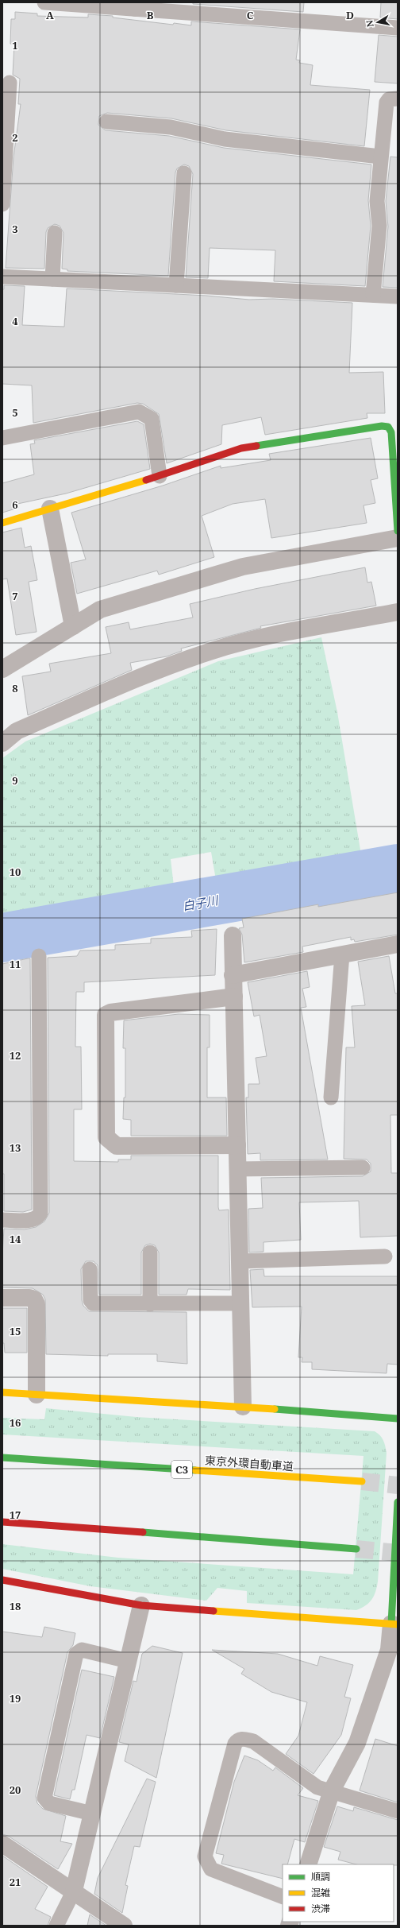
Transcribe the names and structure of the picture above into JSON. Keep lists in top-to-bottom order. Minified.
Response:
{"streets":{"main road":["東京外環自動車道","C3"]},"water":["白子川"],"legend":["順調","混雑","渋滞"],"north":"left","grid":{"columns":["A","B","C","D"],"rows":["1","2","3","4","5","6","7","8","9","10","11","12","13","14","15","16","17","18","19","20","21"]}}
